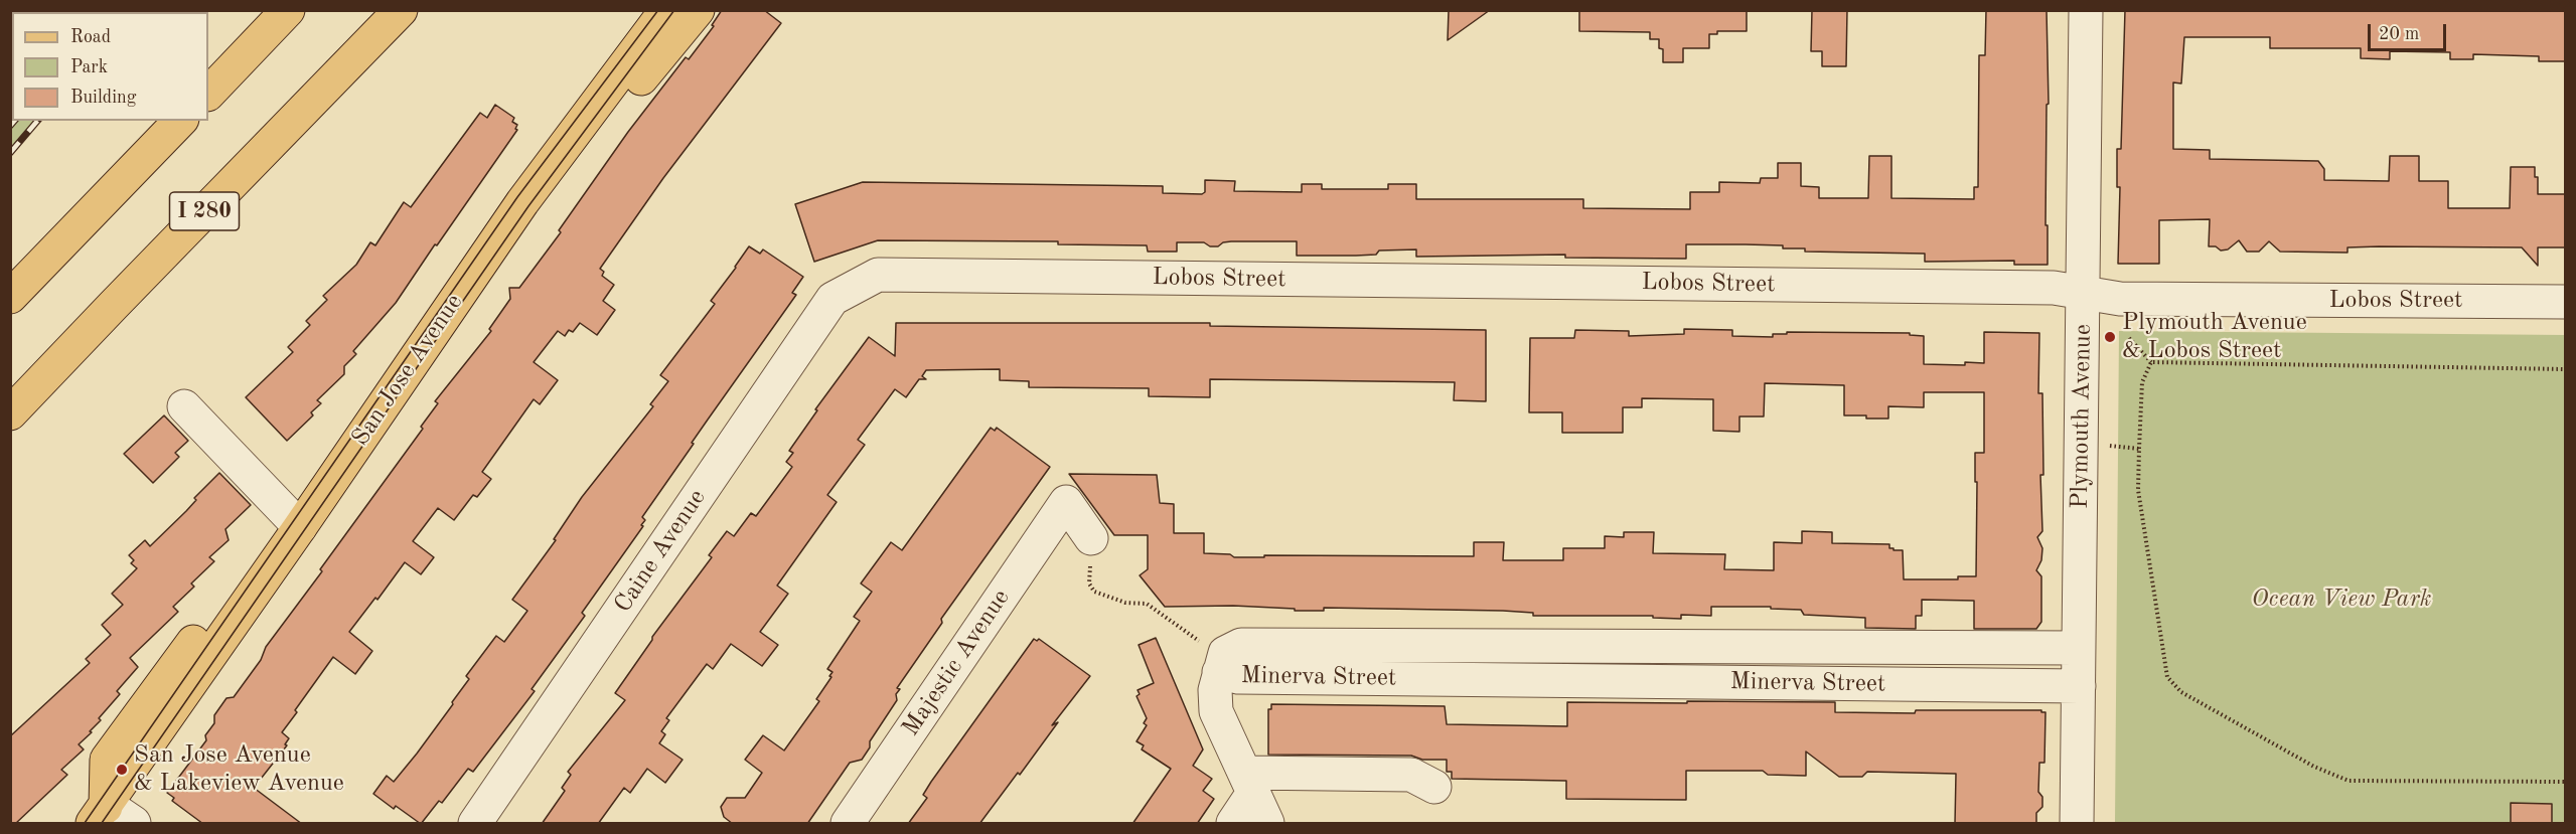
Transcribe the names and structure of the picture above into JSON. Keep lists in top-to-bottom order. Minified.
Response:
{"streets":{"main road":["I 280","San Jose Avenue"],"street":["Lobos Street","Plymouth Avenue","Caine Avenue","Majestic Avenue","Minerva Street"]},"crossings":[["Lobos Street","Plymouth Avenue"],["Lobos Street","Caine Avenue"],["Plymouth Avenue","Minerva Street"]],"parks":["Ocean View Park"],"places":["Plymouth Avenue & Lobos Street","San Jose Avenue & Lakeview Avenue"],"legend":["Road","Park","Building"],"scale_bar":"20 m"}
